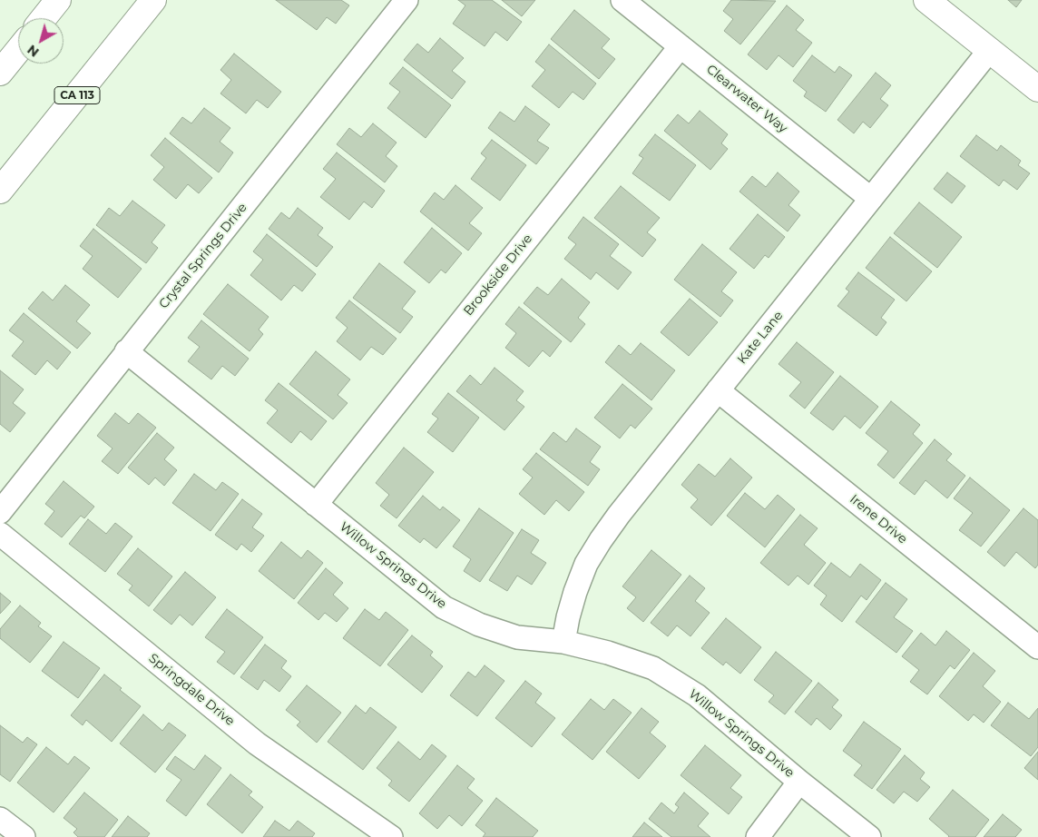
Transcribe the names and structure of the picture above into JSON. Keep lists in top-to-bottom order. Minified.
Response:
{"streets":{"main road":["CA 113"],"street":["Clearwater Way","Crystal Springs Drive","Brookside Drive","Kate Lane","Irene Drive","Willow Springs Drive","Springdale Drive"]},"crossings":[["Clearwater Way","Brookside Drive"],["Clearwater Way","Kate Lane"],["Crystal Springs Drive","Willow Springs Drive"],["Brookside Drive","Willow Springs Drive"],["Kate Lane","Irene Drive"],["Kate Lane","Willow Springs Drive"]],"north":"bottom left"}
